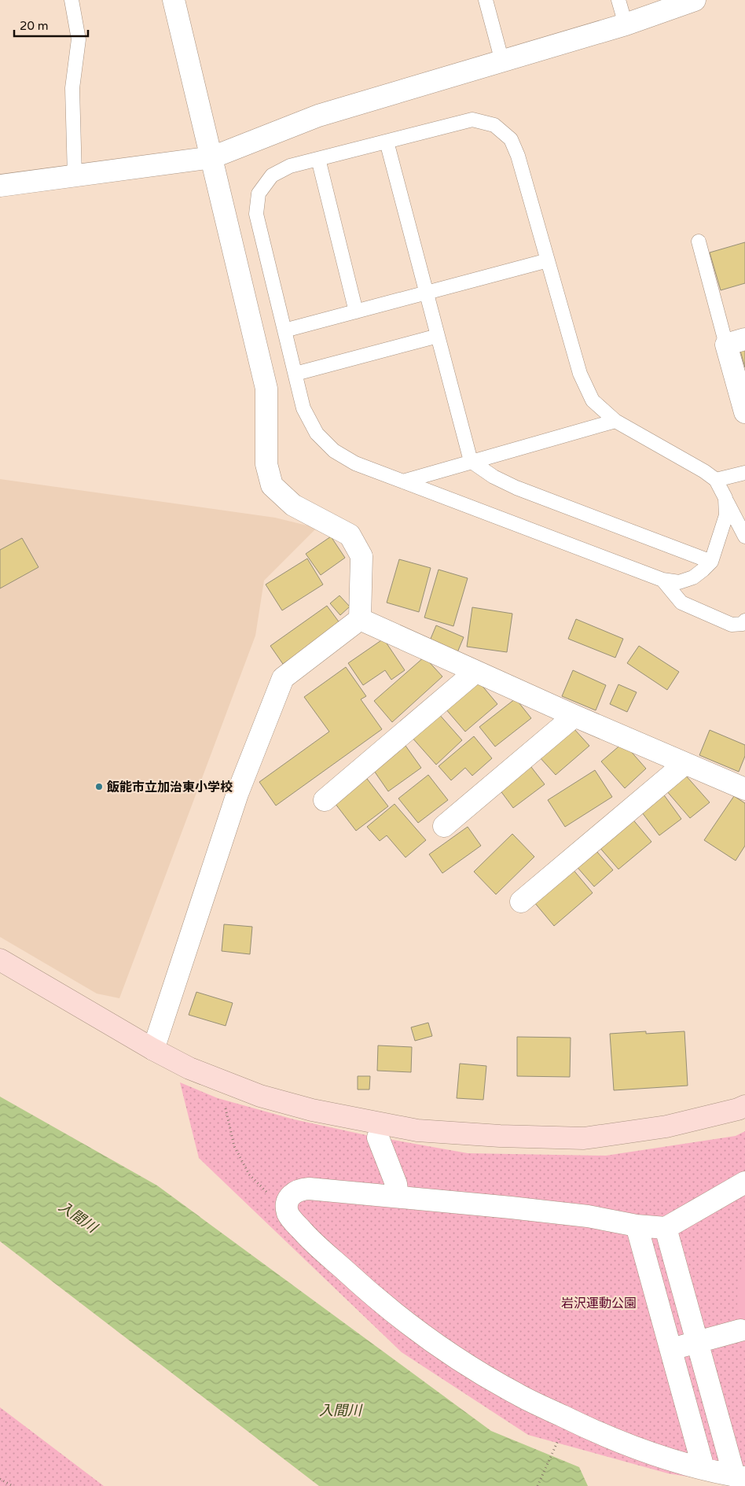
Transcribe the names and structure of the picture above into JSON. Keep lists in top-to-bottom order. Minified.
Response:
{"water":["入間川"],"parks":["岩沢運動公園"],"places":["飯能市立加治東小学校"],"scale_bar":"20 m"}
